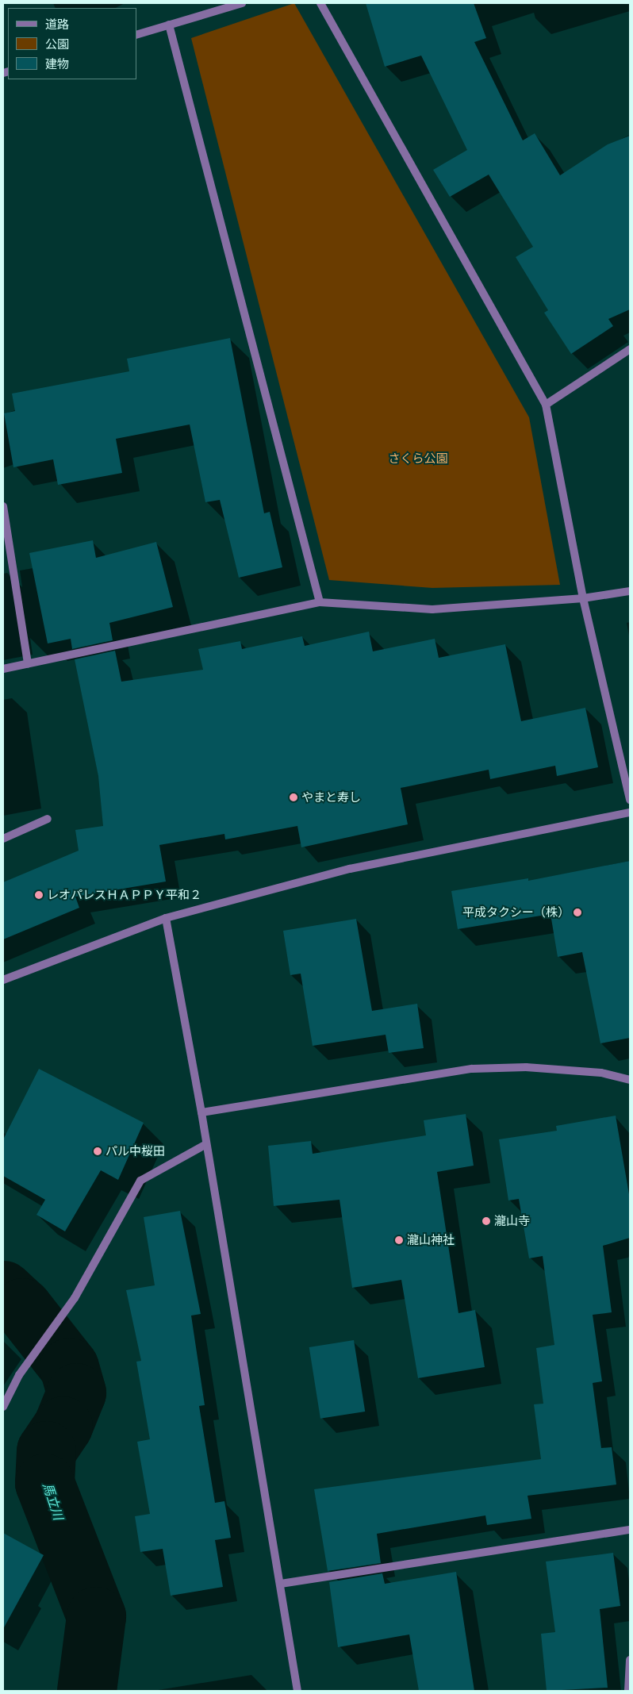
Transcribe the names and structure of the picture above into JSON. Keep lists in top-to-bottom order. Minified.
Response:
{"water":["馬立川"],"parks":["さくら公園"],"places":["やまと寿し","レオパレスＨＡＰＰＹ平和２","平成タクシー（株）","パル中桜田","瀧山寺","瀧山神社"],"legend":["道路","公園","建物"]}
